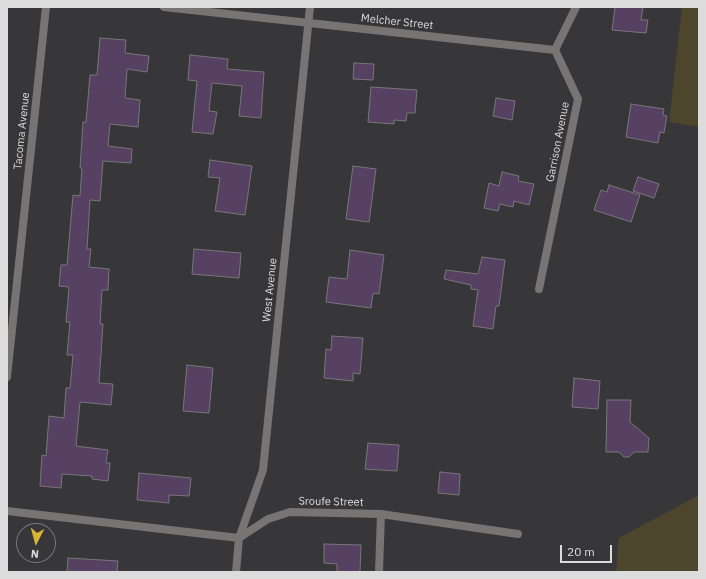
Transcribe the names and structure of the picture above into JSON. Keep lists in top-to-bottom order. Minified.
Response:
{"streets":{"street":["Melcher Street","Tacoma Avenue","Garrison Avenue","West Avenue","Sroufe Street"]},"crossings":[["Melcher Street","Garrison Avenue"],["Melcher Street","West Avenue"],["West Avenue","Sroufe Street"]],"scale_bar":"20 m","north":"bottom"}
